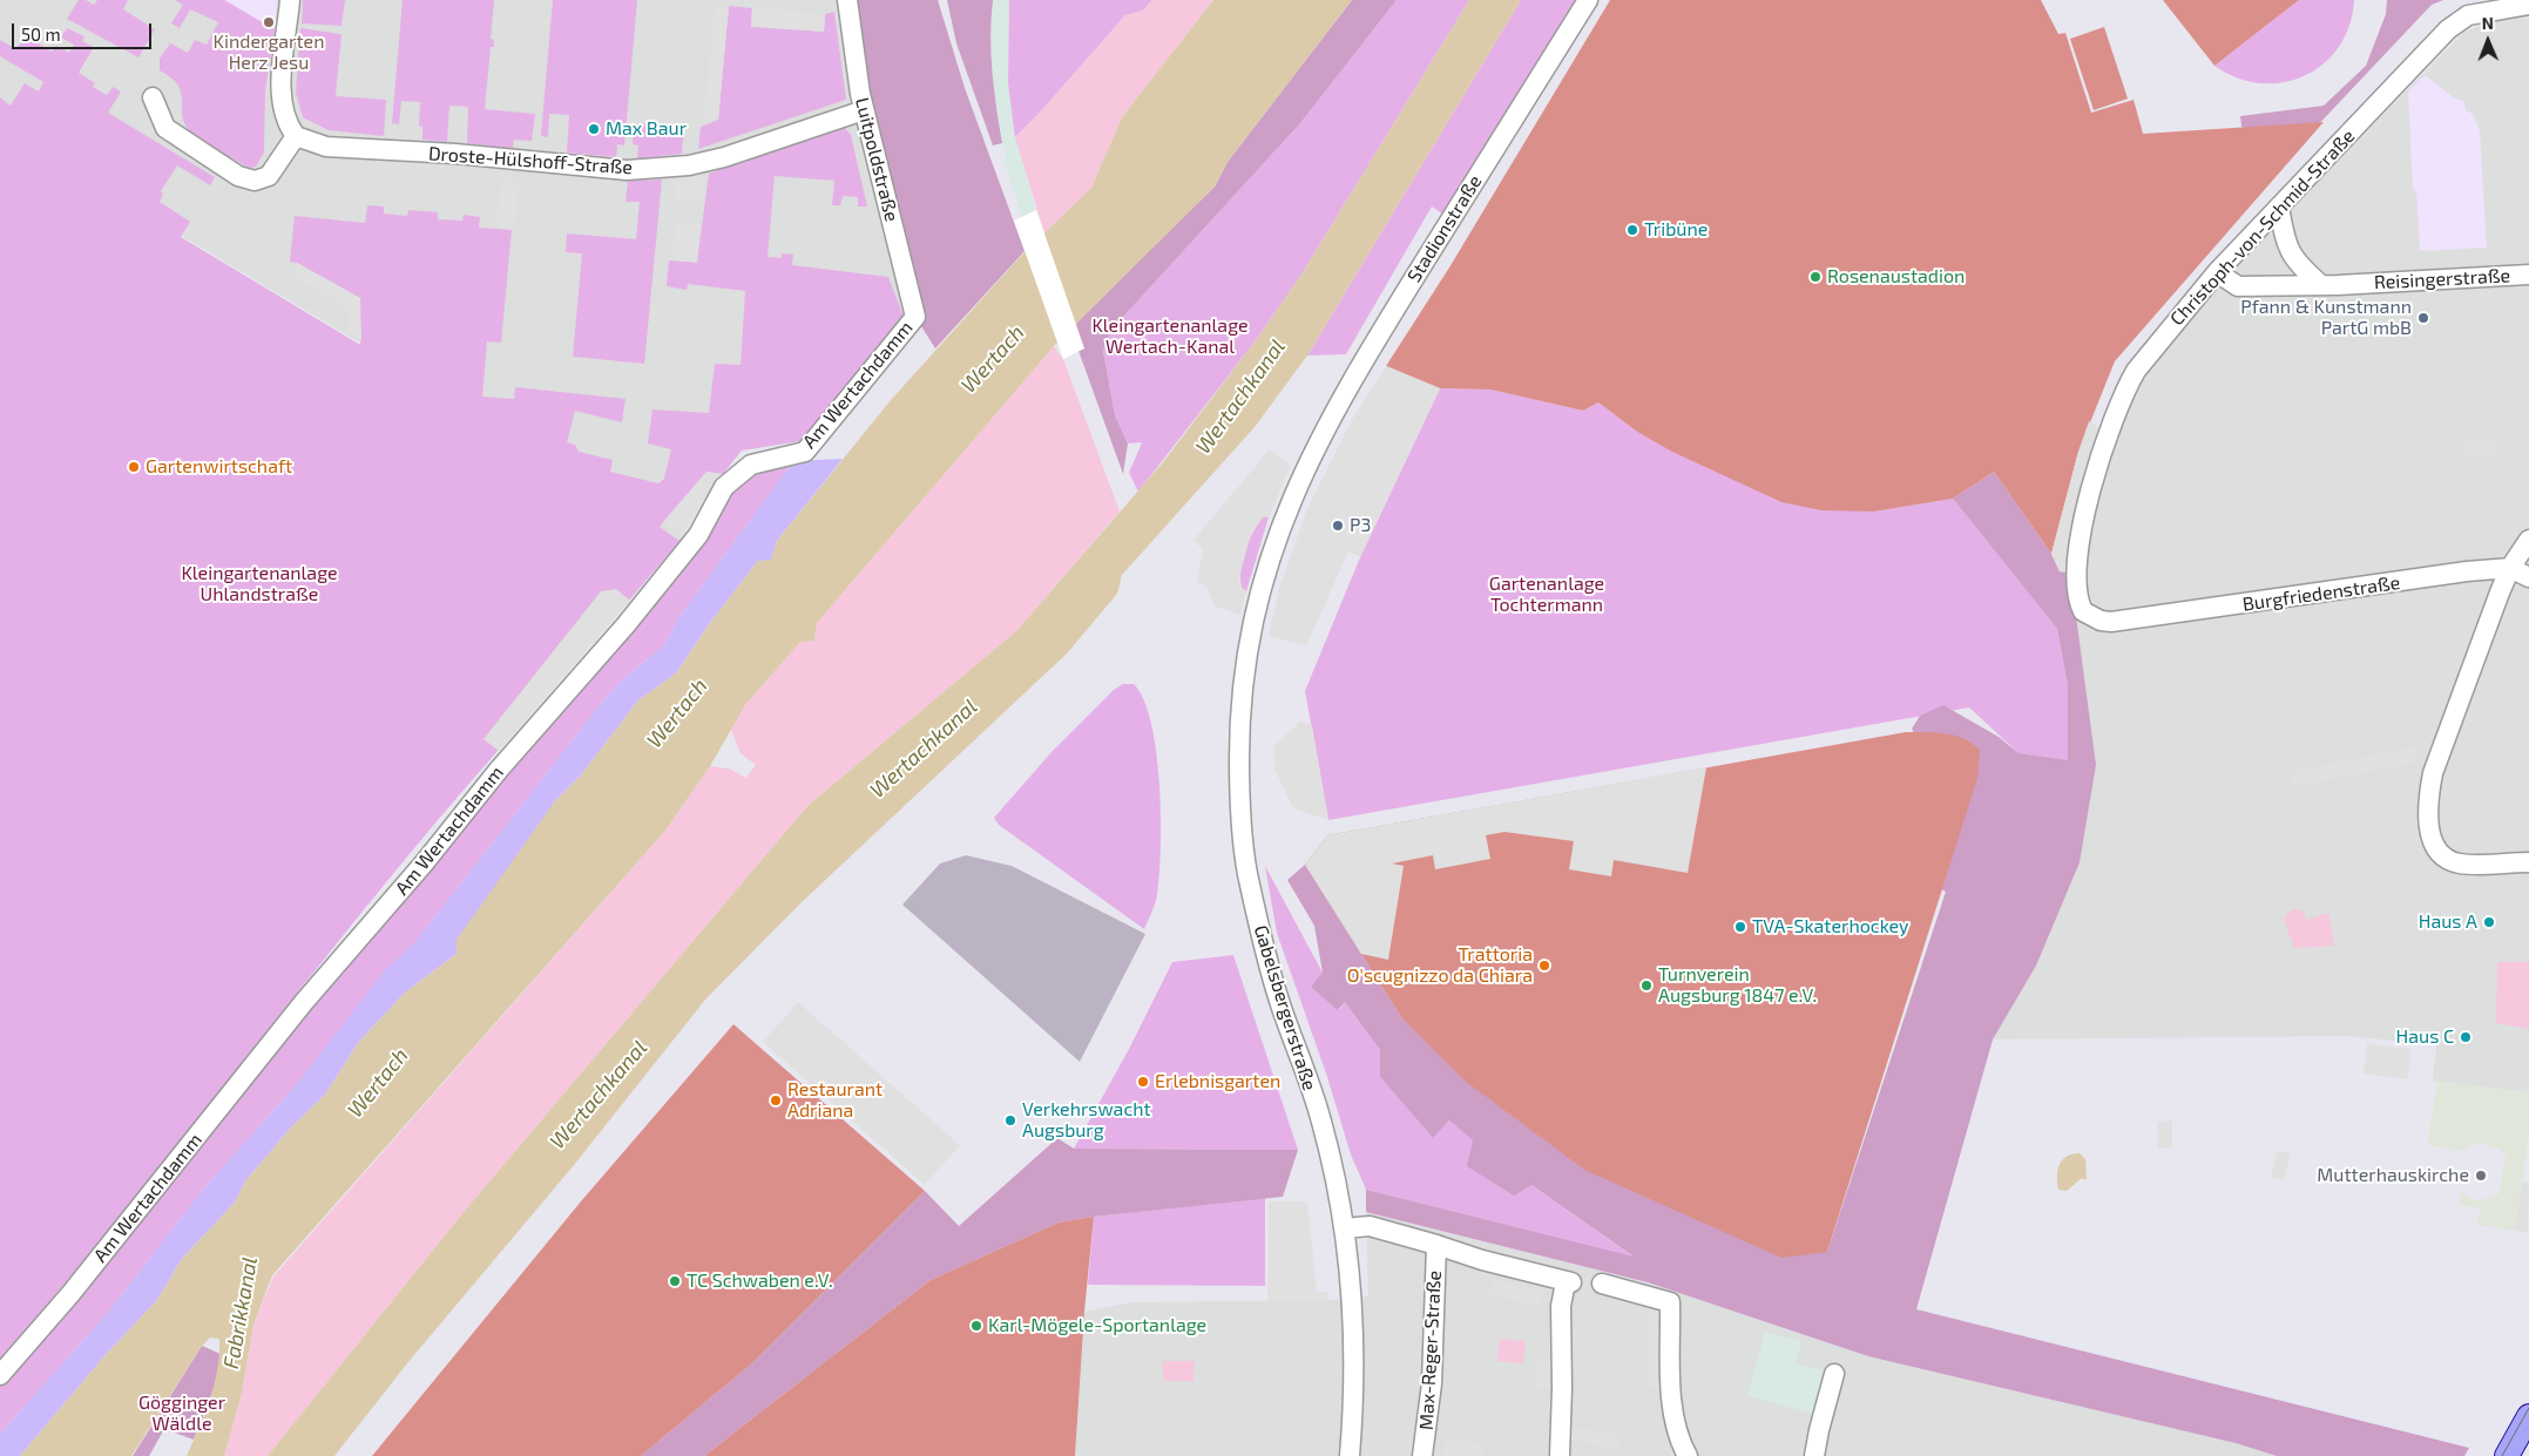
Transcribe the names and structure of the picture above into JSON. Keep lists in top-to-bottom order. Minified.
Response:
{"streets":{"street":["Luitpoldstraße","Droste-Hülshoff-Straße","Christoph-von-Schmid-Straße","Stadionstraße","Reisingerstraße","Am Wertachdamm","Burgfriedenstraße","Gabelsbergerstraße","Max-Reger-Straße"]},"crossings":[["Luitpoldstraße","Droste-Hülshoff-Straße"],["Luitpoldstraße","Am Wertachdamm"],["Christoph-von-Schmid-Straße","Reisingerstraße"],["Christoph-von-Schmid-Straße","Burgfriedenstraße"],["Stadionstraße","Gabelsbergerstraße"],["Gabelsbergerstraße","Max-Reger-Straße"]],"water":["Wertach","Wertachkanal","Fabrikkanal"],"parks":["Kleingartenanlage Wertach-Kanal","Kleingartenanlage Uhlandstraße","Gartenanlage Tochtermann","Gögginger Wäldle"],"places":["Kindergarten Herz Jesu","Max Baur","Tribüne","Rosenaustadion","Pfann & Kunstmann PartG mbB","Gartenwirtschaft","P3","Haus A","TVA-Skaterhockey","Trattoria O'scugnizzo da Chiara","Turnverein Augsburg 1847 e.V.","Haus C","Erlebnisgarten","Restaurant Adriana","Verkehrswacht Augsburg","Mutterhauskirche","TC Schwaben e.V.","Karl-Mögele-Sportanlage"],"scale_bar":"50 m","north":"top"}
